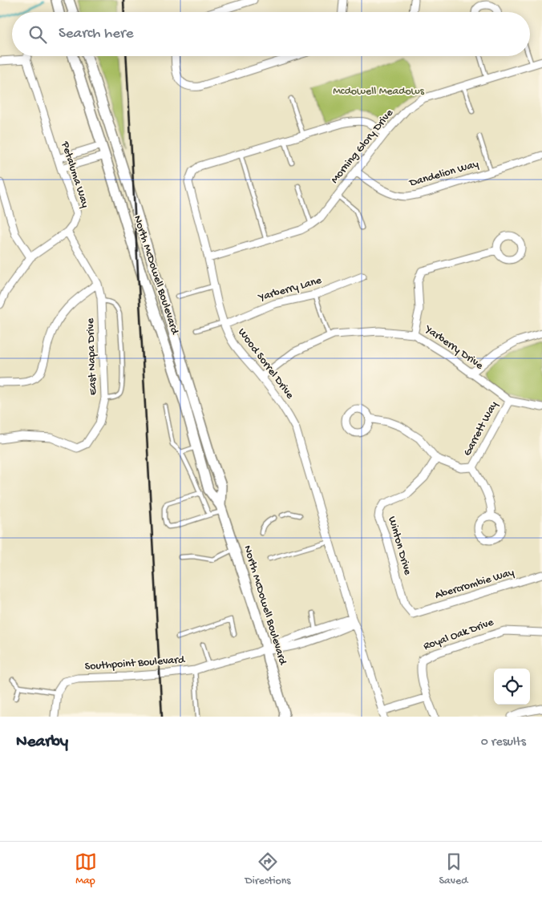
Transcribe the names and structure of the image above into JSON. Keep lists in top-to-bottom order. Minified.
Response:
{"streets":{"main road":["North McDowell Boulevard"],"street":["Morning Glory Drive","Dandelion Way","Petaluma Way","Yarberry Lane","Yarberry Drive","East Napa Drive","Wood Sorrel Drive","Garrett Way","Winton Drive","Abercrombie Way","Royal Oak Drive","Southpoint Boulevard"]},"crossings":[["Morning Glory Drive","Dandelion Way"],["Morning Glory Drive","Wood Sorrel Drive"],["Petaluma Way","East Napa Drive"],["North McDowell Boulevard","Southpoint Boulevard"],["Yarberry Lane","Wood Sorrel Drive"],["Yarberry Drive","Wood Sorrel Drive"],["Yarberry Drive","Garrett Way"],["Wood Sorrel Drive","Southpoint Boulevard"],["Winton Drive","Abercrombie Way"]],"parks":["Mcdowell Meadows"],"page":{"search":"Search here","heading":["Nearby","0 results"],"nav":["Map","Directions","Saved"]}}
